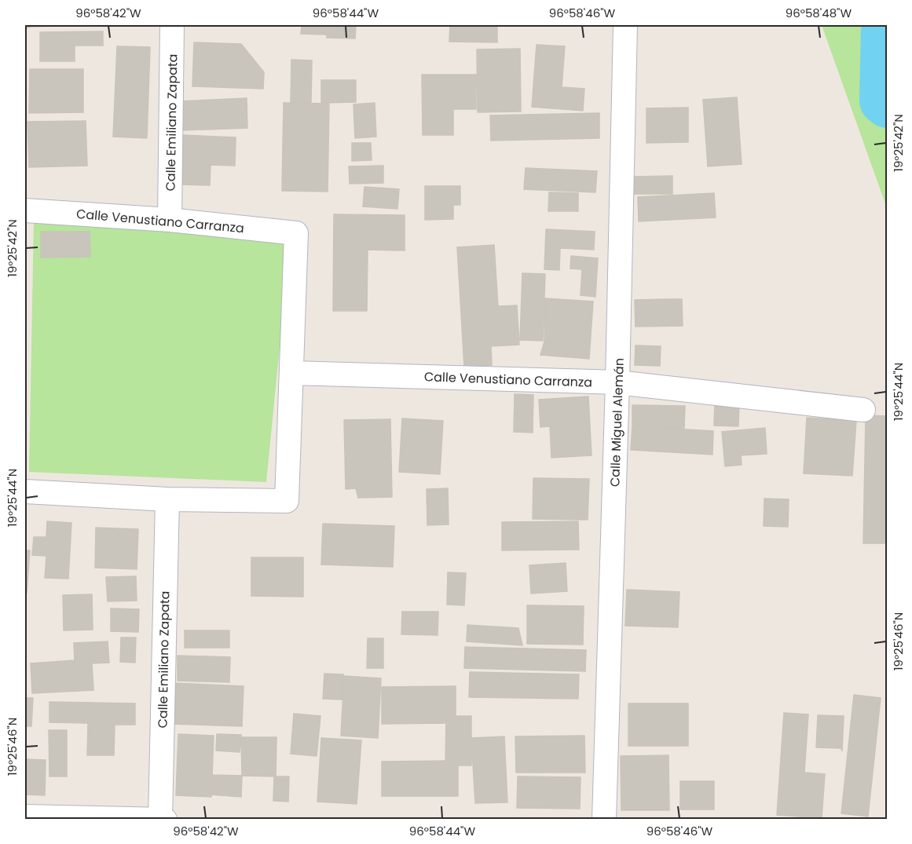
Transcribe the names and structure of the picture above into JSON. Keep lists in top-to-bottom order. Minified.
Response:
{"streets":{"street":["Calle Emiliano Zapata","Calle Venustiano Carranza","Calle Miguel Alemán"]},"crossings":[["Calle Emiliano Zapata","Calle Venustiano Carranza"],["Calle Venustiano Carranza","Calle Miguel Alemán"]],"coordinates":["96°58'42\"W","96°58'44\"W","96°58'46\"W","96°58'48\"W","19°25'42\"N","19°25'44\"N","19°25'46\"N"]}
